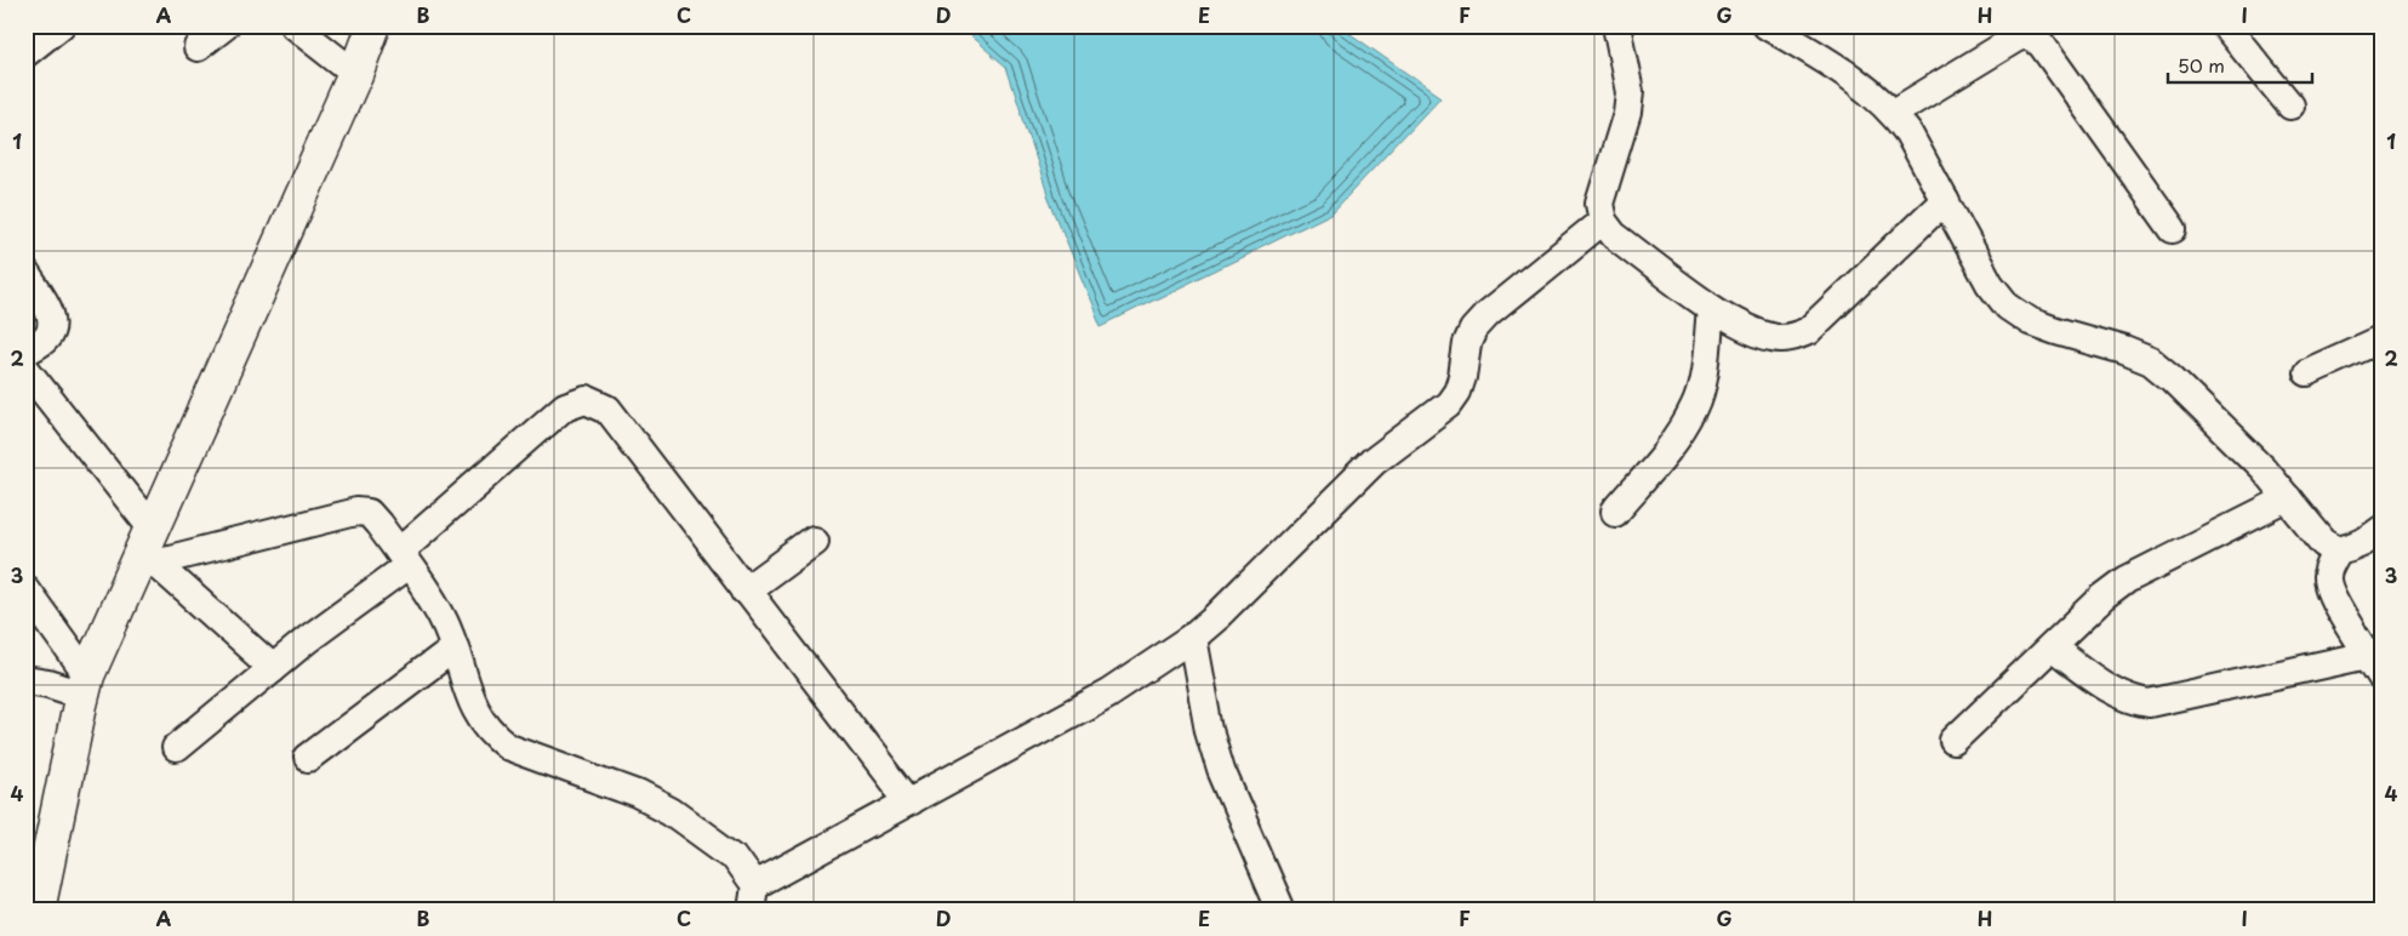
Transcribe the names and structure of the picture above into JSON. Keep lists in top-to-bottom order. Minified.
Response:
{"scale_bar":"50 m","grid":{"columns":["A","B","C","D","E","F","G","H","I"],"rows":["1","2","3","4"]}}
